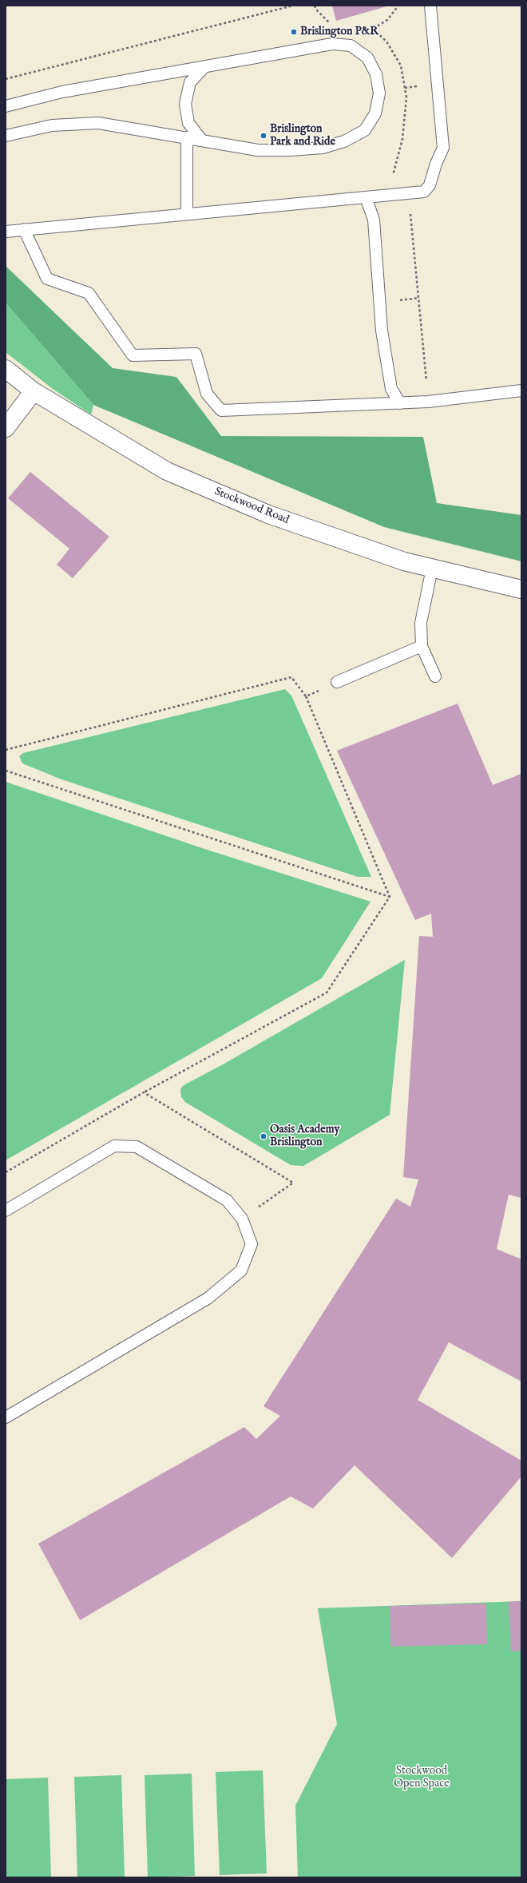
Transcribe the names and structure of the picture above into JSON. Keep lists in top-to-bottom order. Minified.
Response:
{"streets":{"street":["Stockwood Road"]},"parks":["Stockwood Open Space"],"places":["Brislington P&R","Brislington Park and Ride","Oasis Academy Brislington"]}
